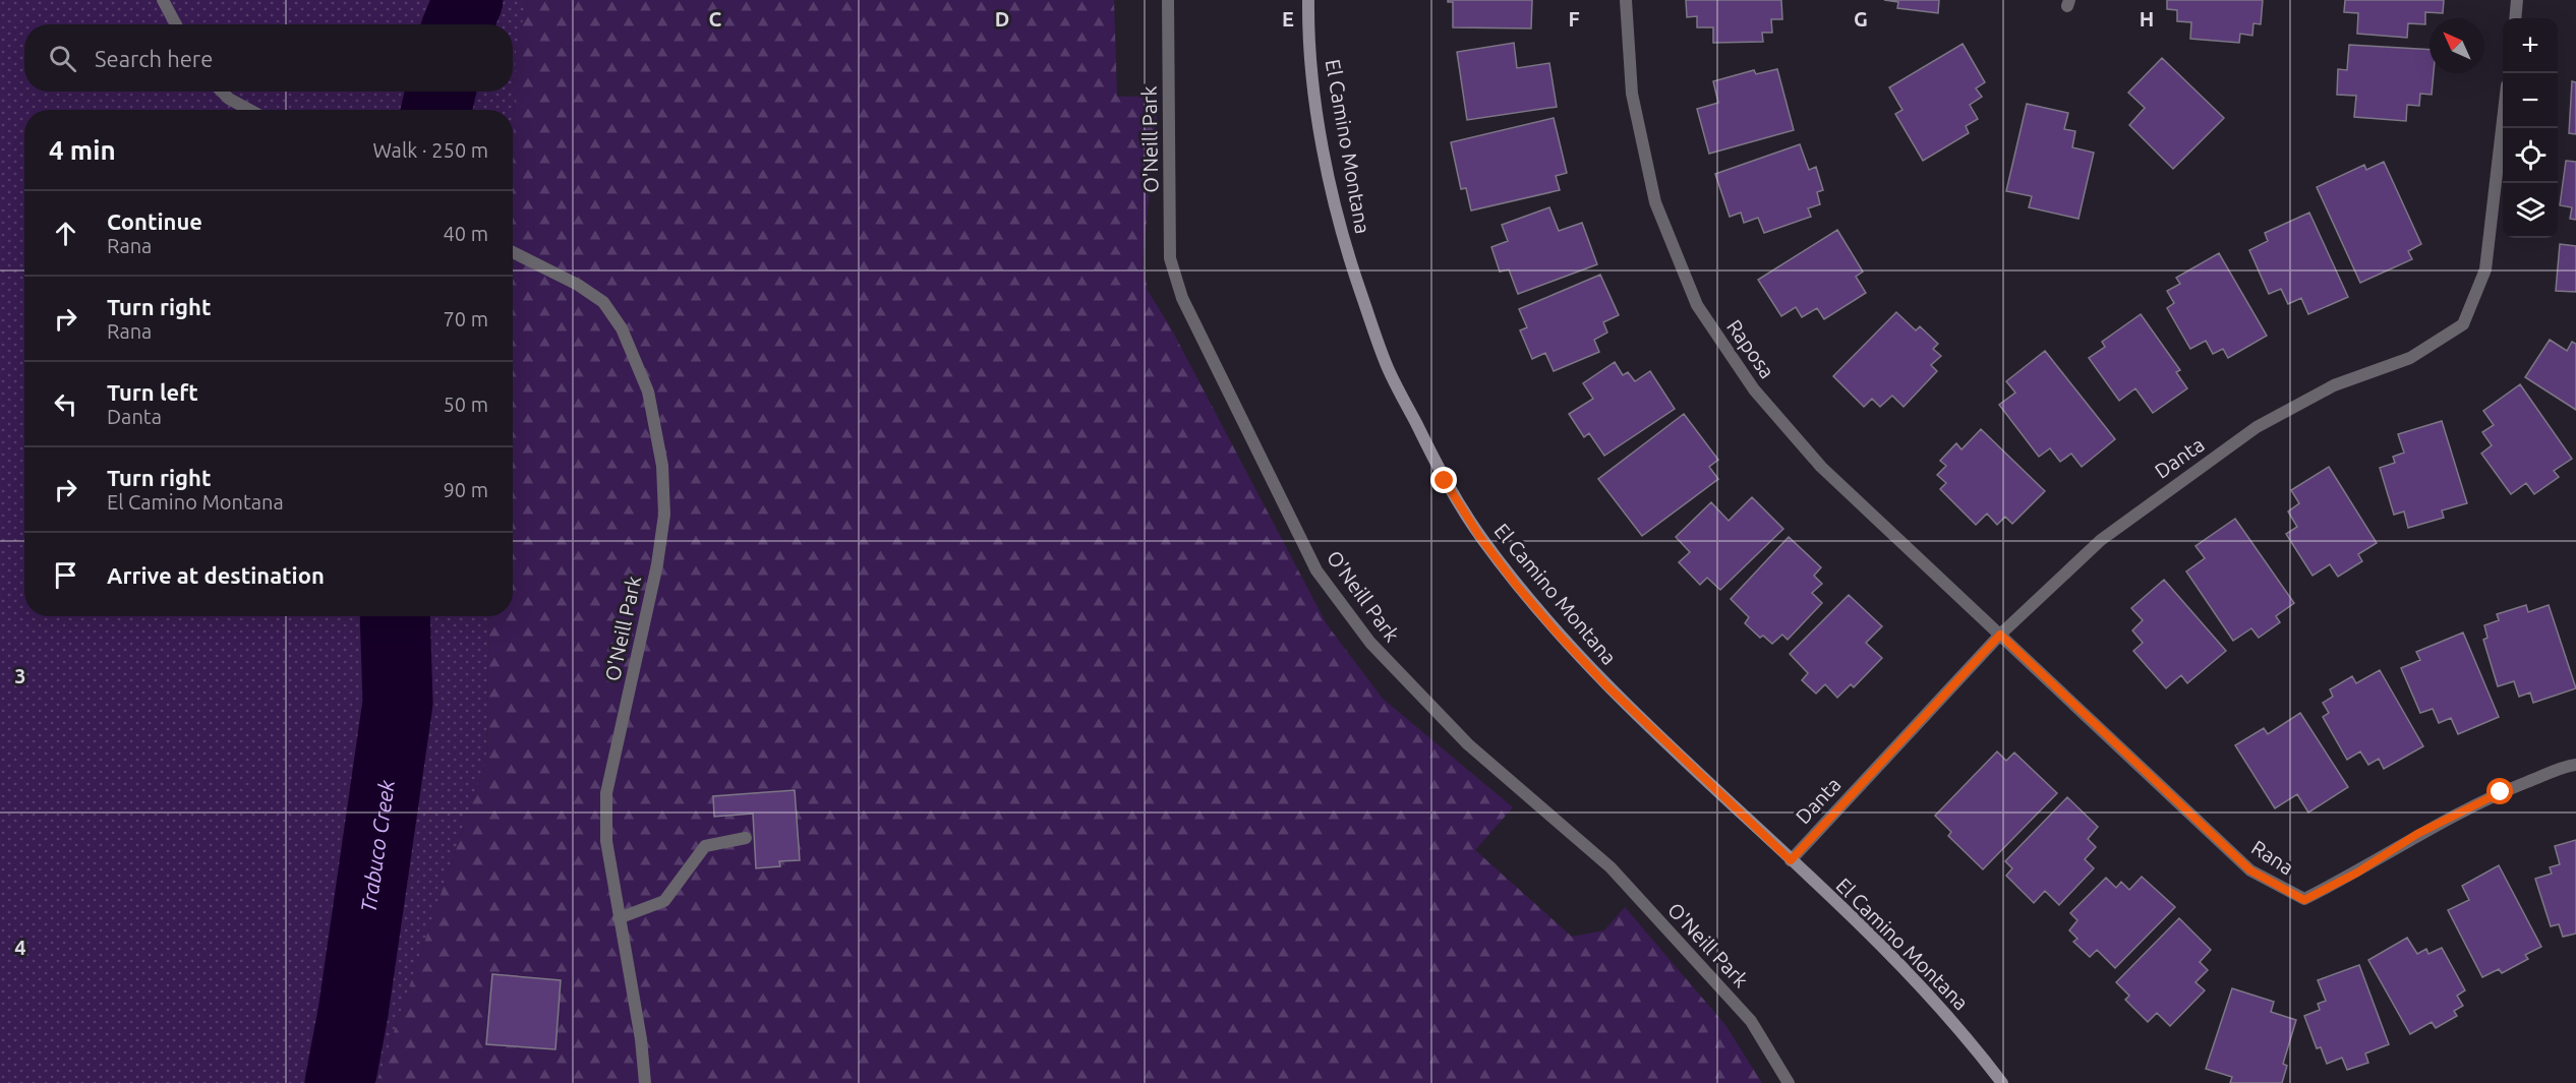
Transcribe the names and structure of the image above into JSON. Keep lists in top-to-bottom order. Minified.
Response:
{"streets":{"street":["O'Neill Park","El Camino Montana","Raposa","Danta","Rana"]},"crossings":[["El Camino Montana","Danta"],["Raposa","Danta"],["Raposa","Rana"],["Danta","Rana"]],"water":["Trabuco Creek"],"north":"top left","page":{"map_buttons":["+","−"],"search":"Search here","heading":["4 min","Walk · 250 m"],"list":[["Continue","Rana","40 m"],["Turn right","Rana","70 m"],["Turn left","Danta","50 m"],["Turn right","El Camino Montana","90 m"],"Arrive at destination"]},"grid":{"columns":["C","D","E","F","G","H"],"rows":["3","4"]}}
